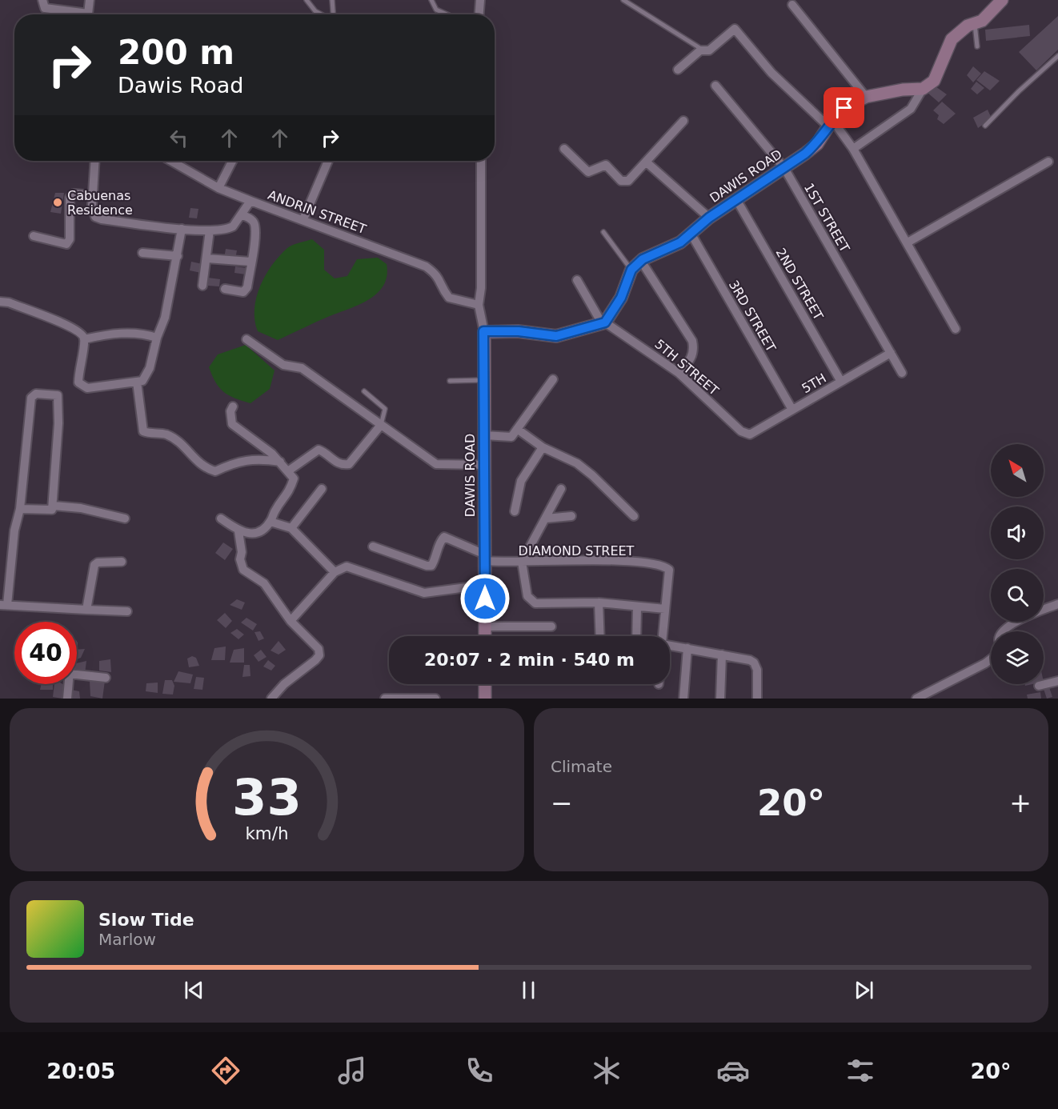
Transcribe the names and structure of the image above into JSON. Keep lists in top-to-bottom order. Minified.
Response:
{"streets":{"street":["DAWIS ROAD","ANDRIN STREET","1ST STREET","2ND STREET","3RD STREET","5TH STREET","5TH","DIAMOND STREET"]},"crossings":[["DAWIS ROAD","1ST STREET"],["DAWIS ROAD","2ND STREET"],["DAWIS ROAD","3RD STREET"],["DAWIS ROAD","5TH STREET"],["DAWIS ROAD","DIAMOND STREET"],["1ST STREET","5TH"],["2ND STREET","5TH"],["3RD STREET","5TH"],["5TH STREET","5TH"]],"places":["Cabuenas Residence"],"north":"top left","page":{"turn":["200 m","Dawis Road"],"limit":"40","trip":"20:07 · 2 min · 540 m","tile":"Climate","heat":["−","20°","+"],"song":["Slow Tide","Marlow"],"tabs":["20:05","20°"],"gauge":["33","km/h"]}}
